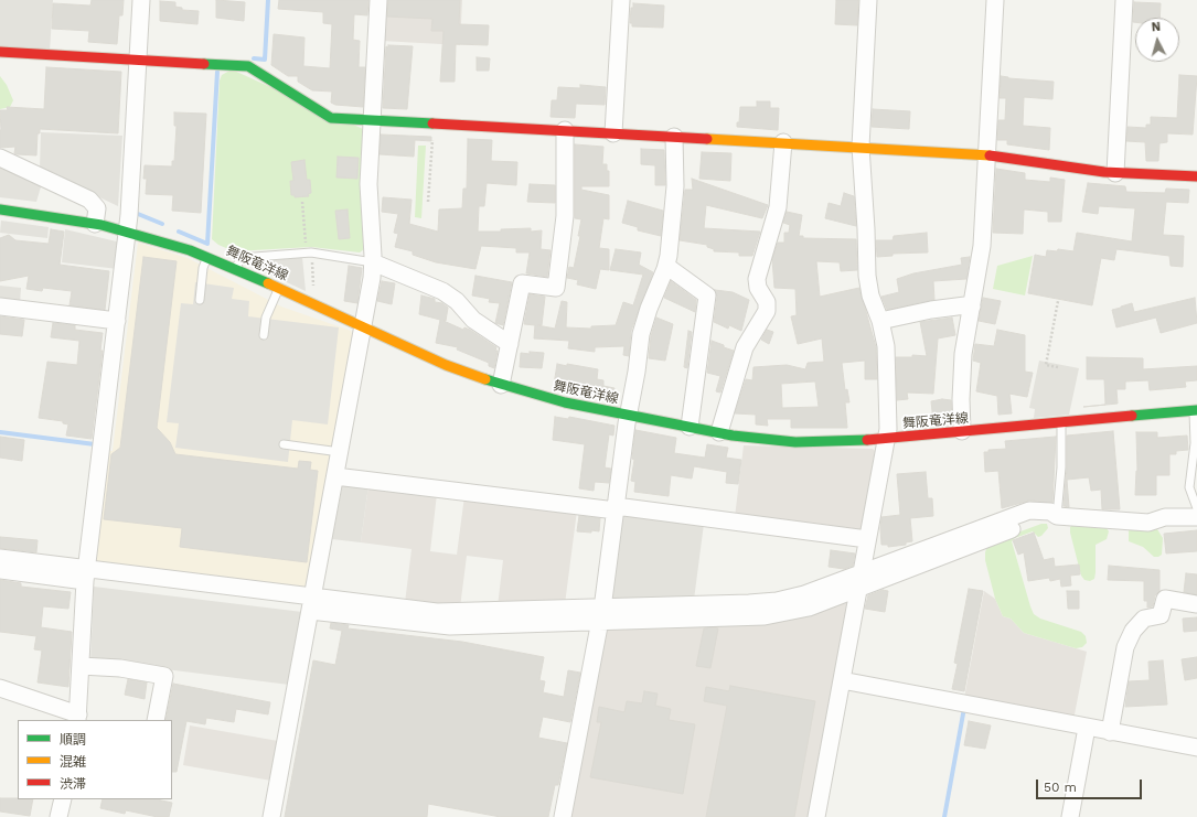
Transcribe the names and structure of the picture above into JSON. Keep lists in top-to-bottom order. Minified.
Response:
{"streets":{"main road":["舞阪竜洋線"]},"legend":["順調","混雑","渋滞"],"scale_bar":"50 m","north":"top"}
